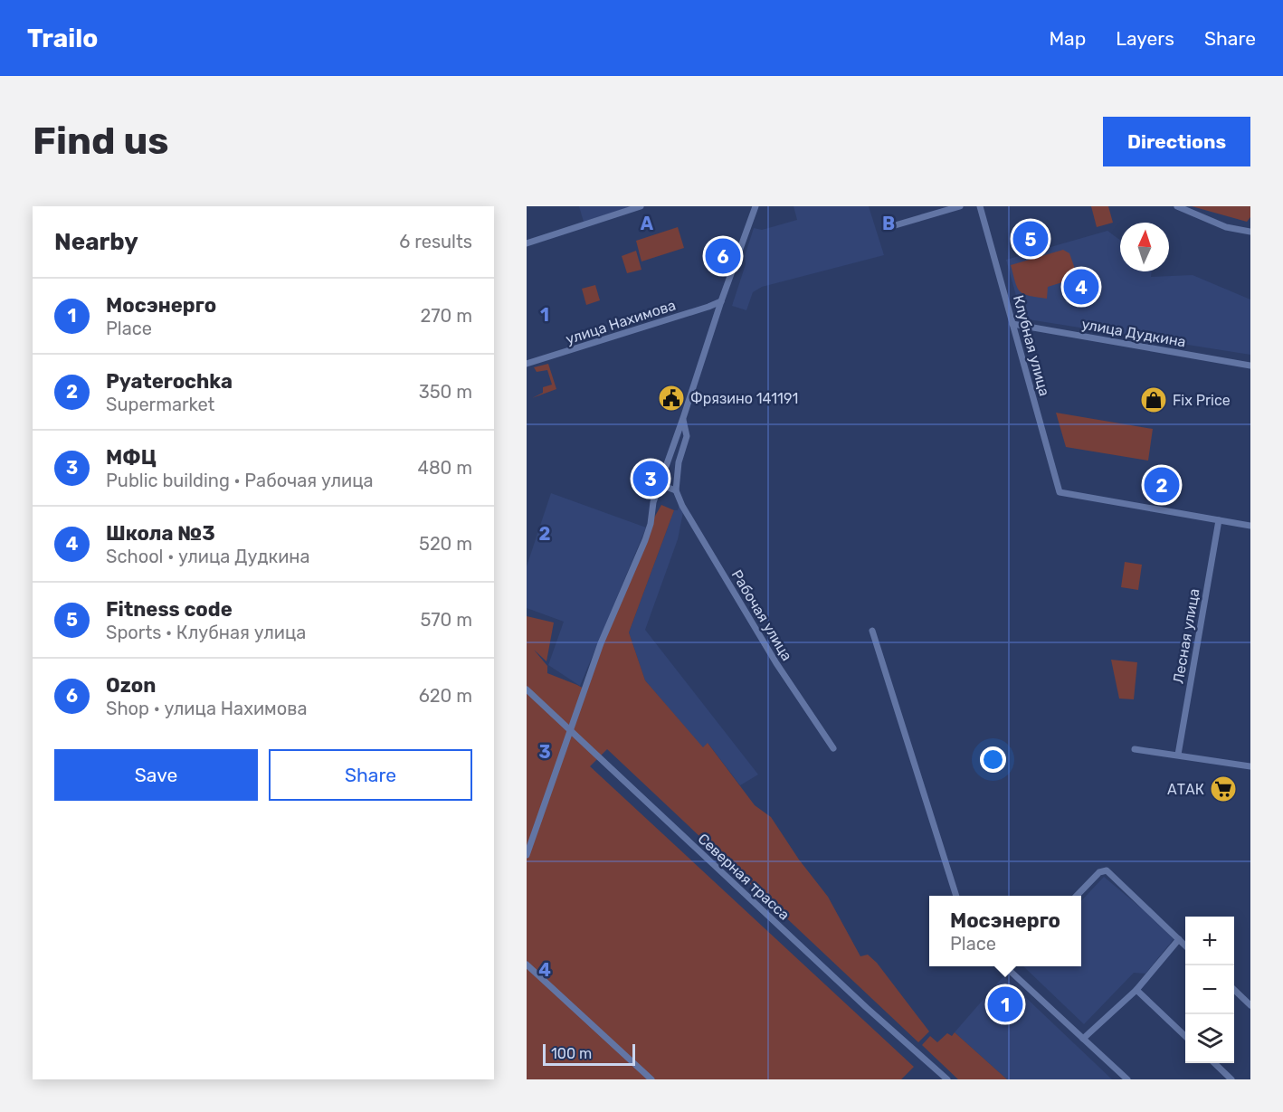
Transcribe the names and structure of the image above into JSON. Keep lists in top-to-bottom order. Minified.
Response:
{"streets":{"street":["улица Нахимова","улица Дудкина","Клубная улица","Рабочая улица","Лесная улица","Северная трасса"]},"crossings":[["улица Дудкина","Клубная улица"],["Клубная улица","Лесная улица"]],"places":{"public building":["Фрязино 141191"],"shop":["Fix Price"],"supermarket":["АТАК"]},"scale_bar":"100 m","north":"top","page":{"header":"Trailo","nav":["Map","Layers","Share"],"buttons":["Directions",["Save","Share"]],"title":"Find us","heading":["Nearby","6 results"],"pins":["5","6","4","3","2","1"],"list":[{"mark":"1","name":"Мосэнерго","note":"Place","value":"270 m"},{"mark":"2","name":"Pyaterochka","note":"Supermarket","value":"350 m"},{"mark":"3","name":"МФЦ","note":"Public building · Рабочая улица","value":"480 m"},{"mark":"4","name":"Школа №3","note":"School · улица Дудкина","value":"520 m"},{"mark":"5","name":"Fitness code","note":"Sports · Клубная улица","value":"570 m"},{"mark":"6","name":"Ozon","note":"Shop · улица Нахимова","value":"620 m"}],"popup":["Мосэнерго","Place"],"map_buttons":["+","−"],"scale":"100 m"},"grid":{"columns":["A","B"],"rows":["1","2","3","4"]}}
